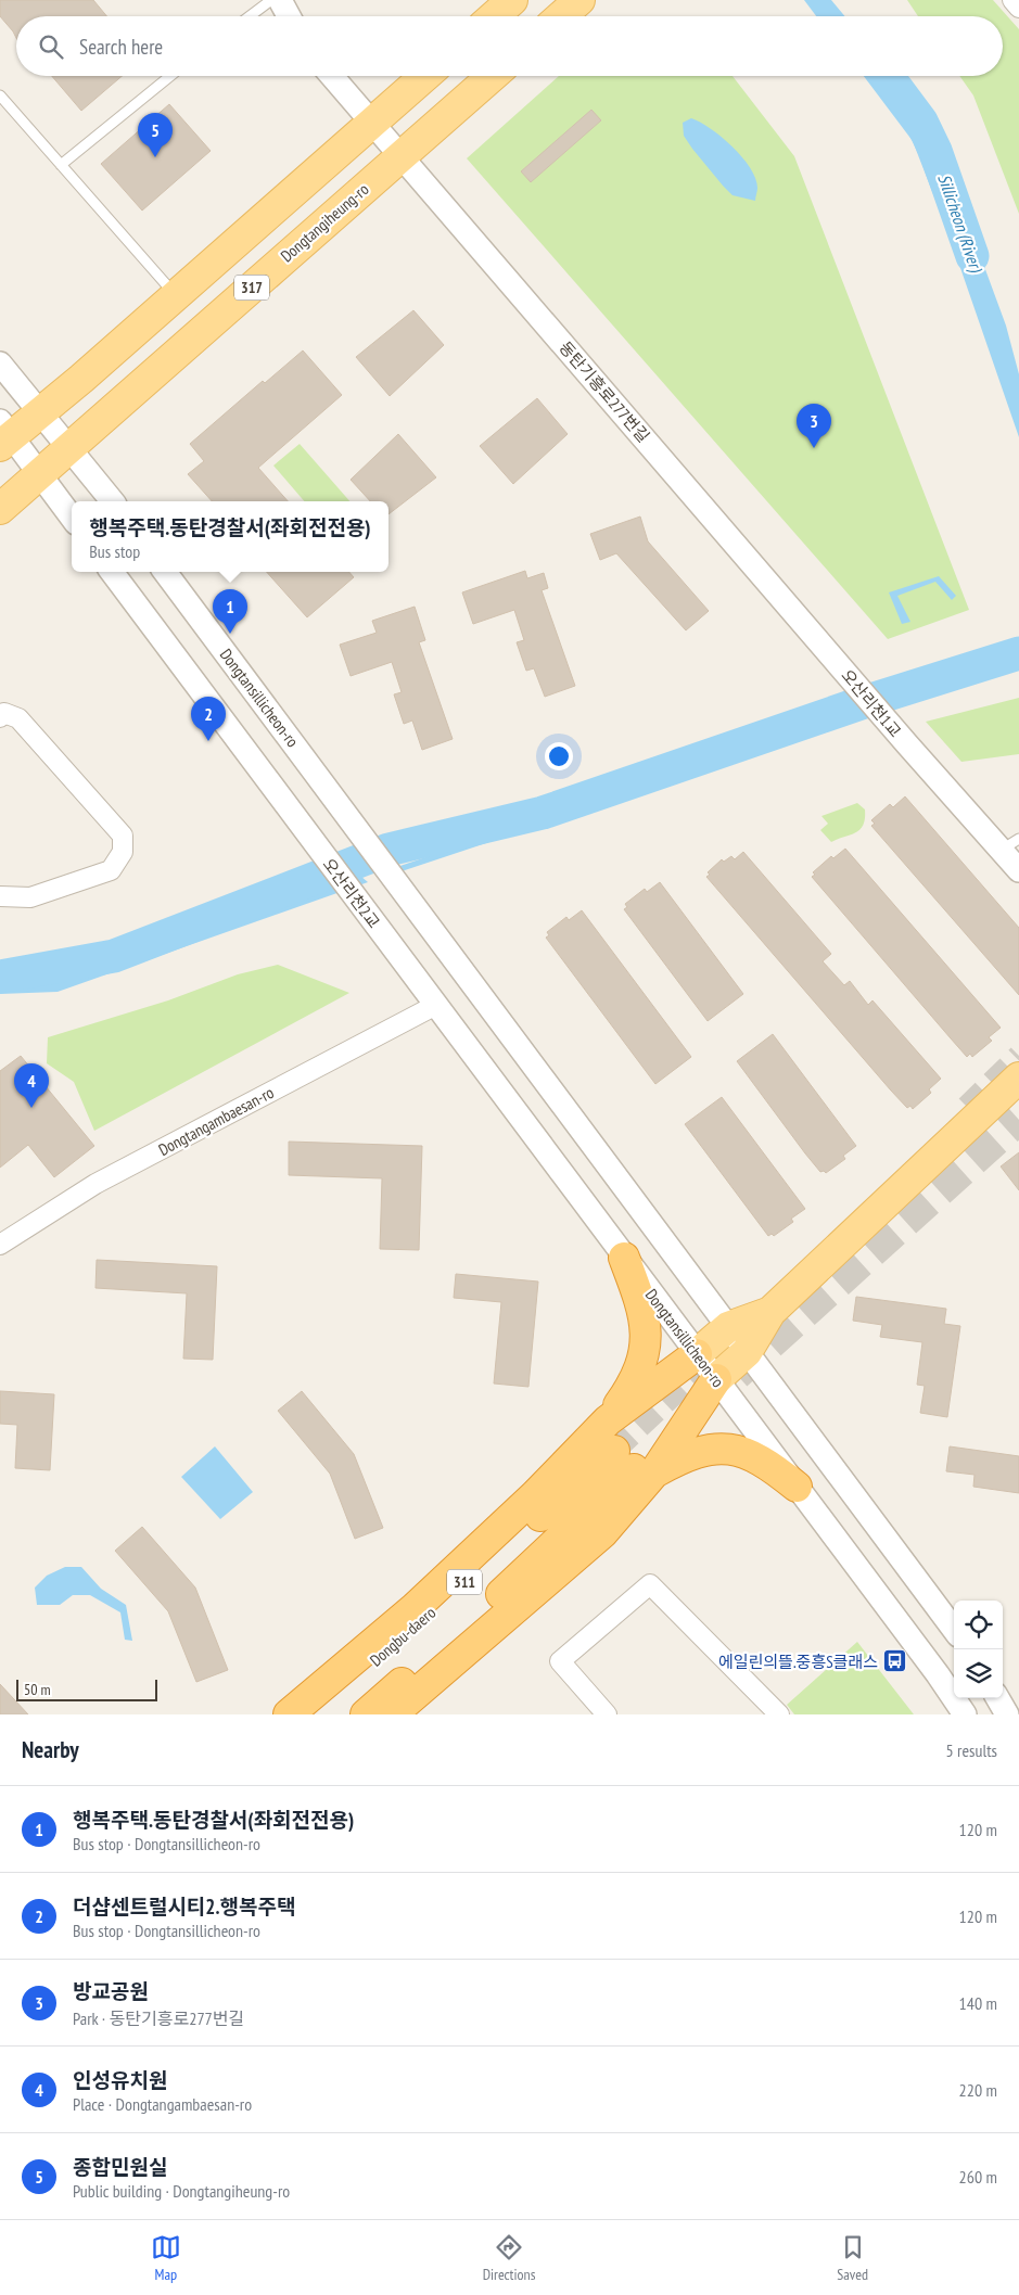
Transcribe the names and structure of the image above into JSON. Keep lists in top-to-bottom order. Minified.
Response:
{"streets":{"highway":["311","Dongbu-daero"],"main road":["Dongtangiheung-ro","317"],"street":["동탄기흥로277번길","Dongtansillicheon-ro","오산리천1교","오산리천2교","Dongtangambaesan-ro"]},"crossings":[["Dongtangiheung-ro","동탄기흥로277번길"],["317","동탄기흥로277번길"],["동탄기흥로277번길","오산리천1교"],["Dongtansillicheon-ro","오산리천2교"],["Dongtansillicheon-ro","Dongtangambaesan-ro"]],"water":["Sillicheon (River)"],"places":{"bus stop":["에일린의뜰.중흥S클래스"]},"scale_bar":"50 m","page":{"search":"Search here","pins":["5","3","1","2","4"],"popup":["행복주택.동탄경찰서(좌회전전용)","Bus stop"],"scale":"50 m","heading":["Nearby","5 results"],"list":[{"mark":"1","name":"행복주택.동탄경찰서(좌회전전용)","note":"Bus stop · Dongtansillicheon-ro","value":"120 m"},{"mark":"2","name":"더샵센트럴시티2.행복주택","note":"Bus stop · Dongtansillicheon-ro","value":"120 m"},{"mark":"3","name":"방교공원","note":"Park · 동탄기흥로277번길","value":"140 m"},{"mark":"4","name":"인성유치원","note":"Place · Dongtangambaesan-ro","value":"220 m"},{"mark":"5","name":"종합민원실","note":"Public building · Dongtangiheung-ro","value":"260 m"}],"nav":["Map","Directions","Saved"]}}
